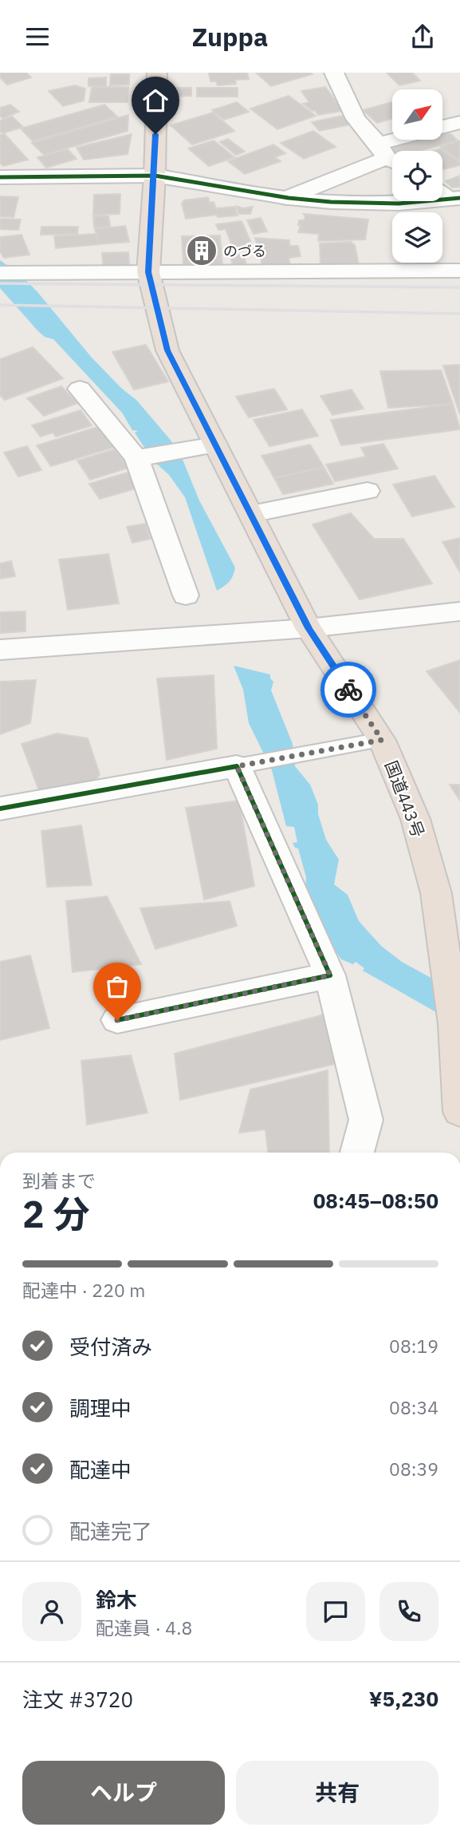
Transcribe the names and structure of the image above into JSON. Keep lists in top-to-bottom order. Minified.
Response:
{"streets":{"highway":["国道443号"]},"places":{"building":["のづる"]},"north":"top right","page":{"header":"Zuppa","heading":["2 分","到着まで","08:45–08:50"],"panel":["鈴木","配達員 · 4.8","注文 #3720","¥5,230"],"bar":"配達中 · 220 m","list":[["受付済み","08:19"],["調理中","08:34"],["配達中","08:39"],"配達完了"],"buttons":["ヘルプ","共有"]}}
